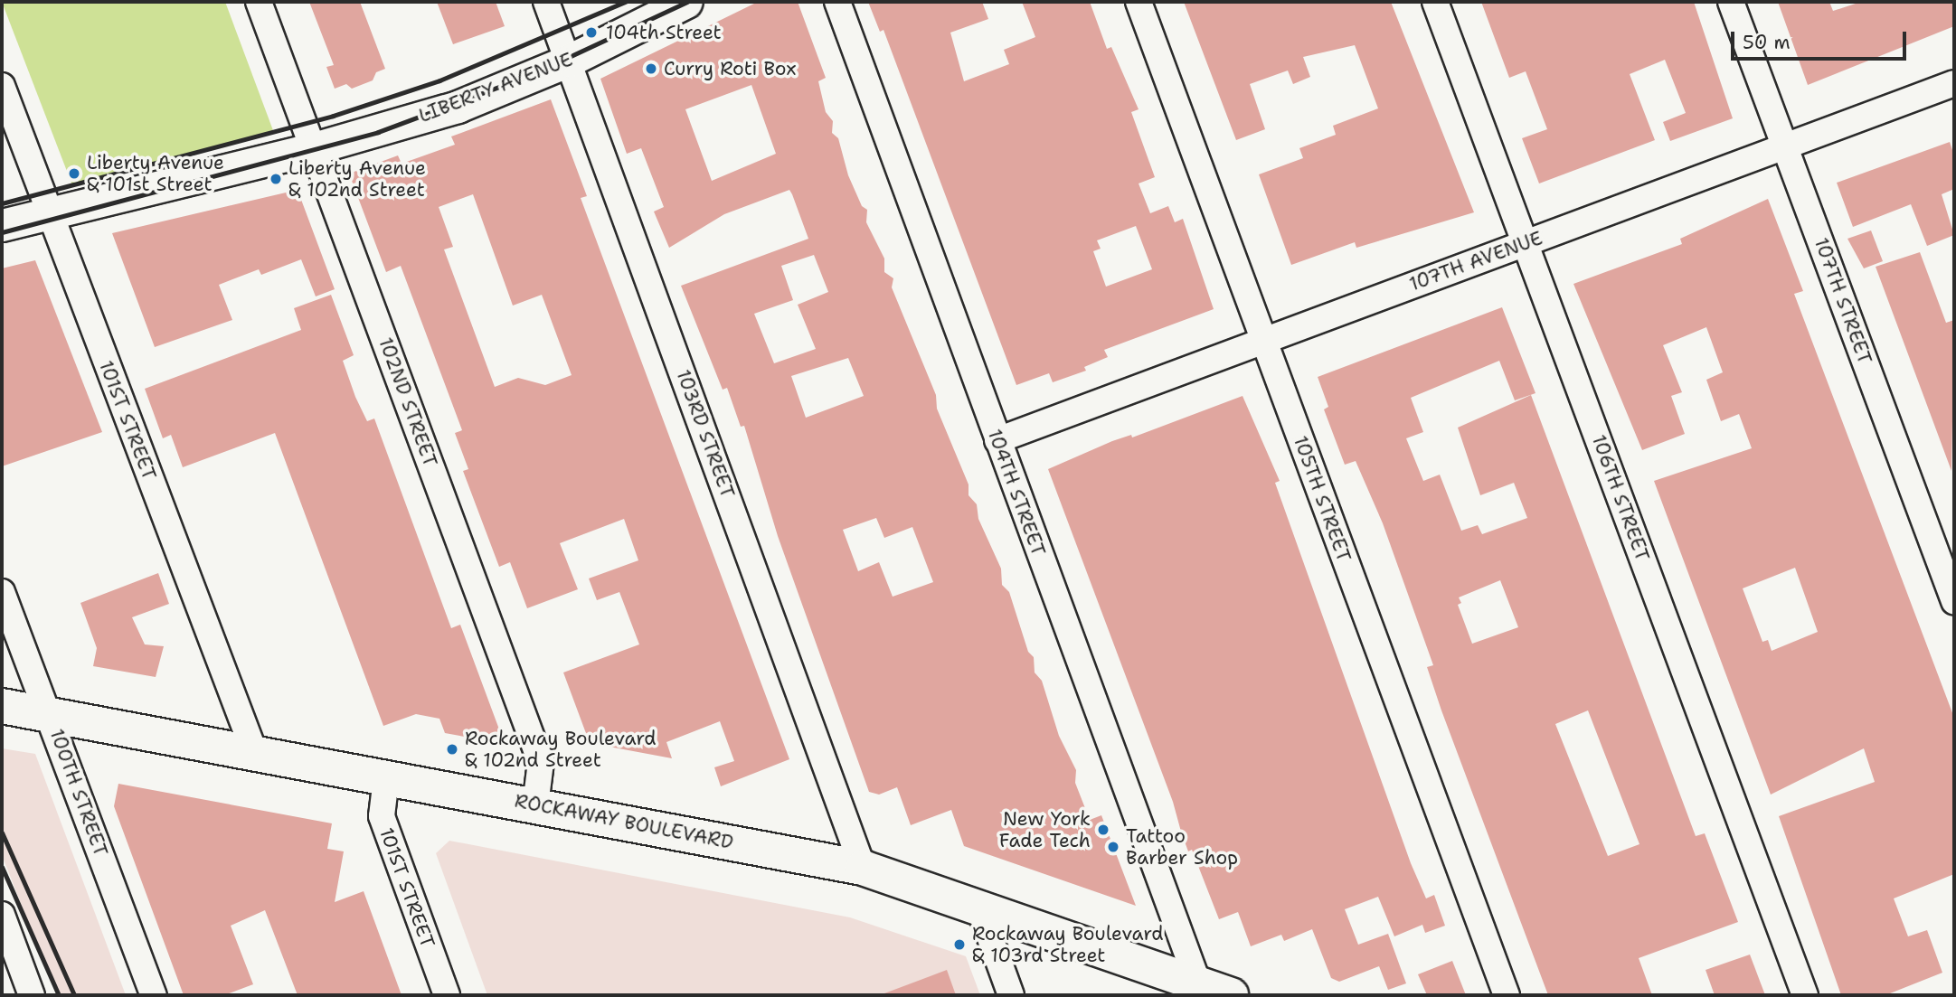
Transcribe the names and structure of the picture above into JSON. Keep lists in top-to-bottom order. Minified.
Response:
{"streets":{"main road":["ROCKAWAY BOULEVARD"],"street":["LIBERTY AVENUE","107TH AVENUE","107TH STREET","102ND STREET","101ST STREET","103RD STREET","104TH STREET","106TH STREET","105TH STREET","100TH STREET"]},"crossings":[["LIBERTY AVENUE","102ND STREET"],["LIBERTY AVENUE","101ST STREET"],["LIBERTY AVENUE","103RD STREET"],["107TH AVENUE","107TH STREET"],["107TH AVENUE","104TH STREET"],["107TH AVENUE","106TH STREET"],["107TH AVENUE","105TH STREET"],["102ND STREET","ROCKAWAY BOULEVARD"],["101ST STREET","ROCKAWAY BOULEVARD"],["103RD STREET","ROCKAWAY BOULEVARD"],["104TH STREET","ROCKAWAY BOULEVARD"],["100TH STREET","ROCKAWAY BOULEVARD"]],"places":["104th Street","Curry Roti Box","Liberty Avenue & 101st Street","Liberty Avenue & 102nd Street","Rockaway Boulevard & 102nd Street","New York Fade Tech","Tattoo Barber Shop","Rockaway Boulevard & 103rd Street"],"scale_bar":"50 m"}
